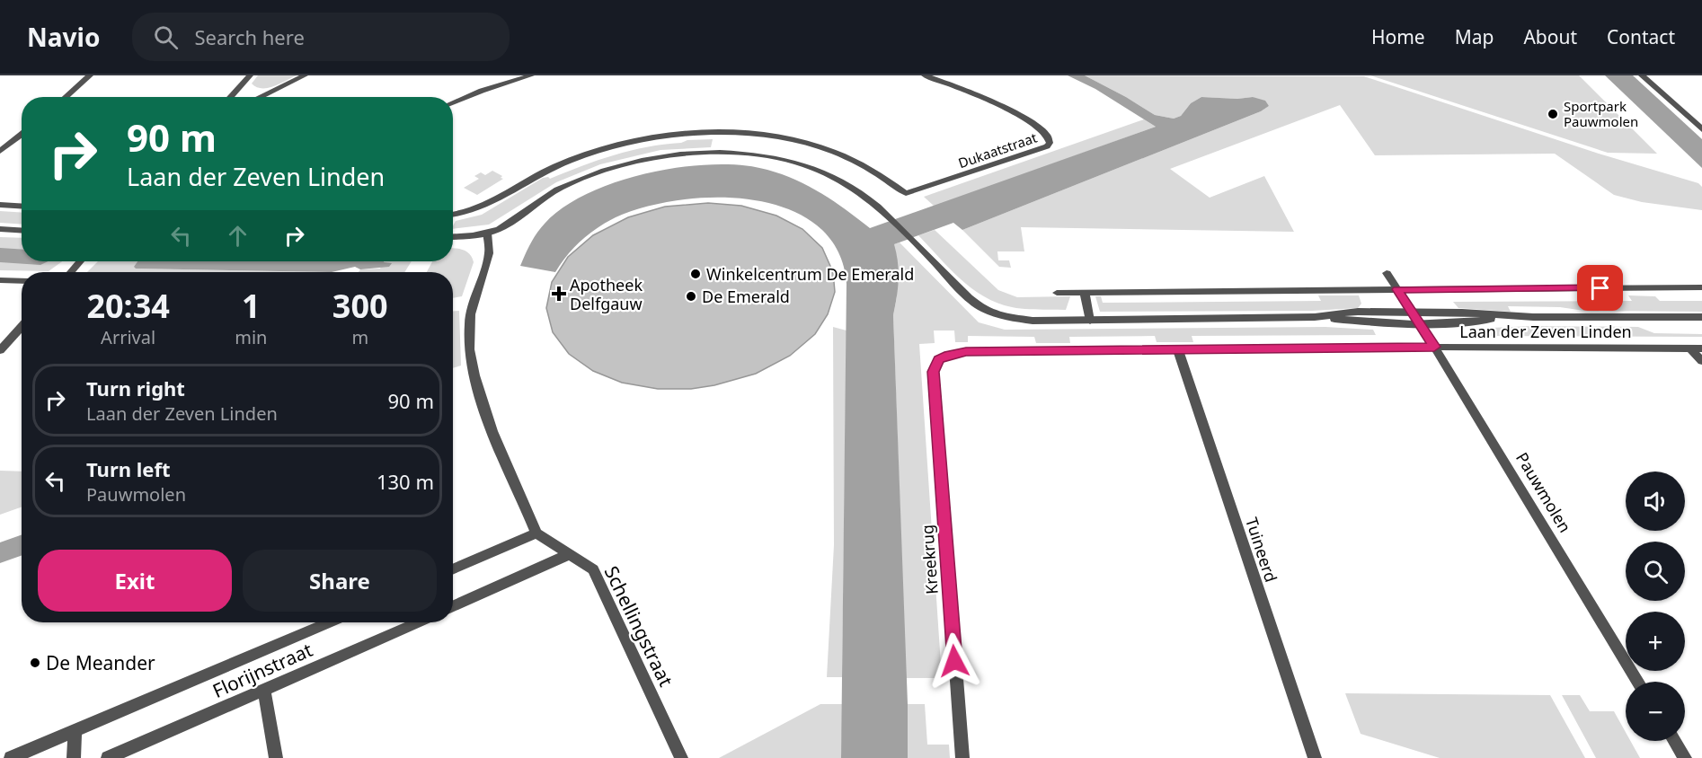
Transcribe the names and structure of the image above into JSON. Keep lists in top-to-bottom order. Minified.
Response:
{"streets":{"street":["Dukaatstraat","Laan der Zeven Linden","Pauwmolen","Tuineerd","Kreekrug","Schellingstraat","Florijnstraat"]},"crossings":[["Laan der Zeven Linden","Pauwmolen"],["Laan der Zeven Linden","Tuineerd"],["Laan der Zeven Linden","Kreekrug"]],"places":{"other":["Sportpark Pauwmolen","Winkelcentrum De Emerald","De Emerald","De Meander"],"health":["Apotheek Delfgauw"]},"page":{"header":"Navio","search":"Search here","nav":["Home","Map","About","Contact"],"turn":["90 m","Laan der Zeven Linden"],"eta":["20:34","Arrival","1","min","300","m"],"list":[{"name":"Turn right","note":"Laan der Zeven Linden","value":"90 m"},{"name":"Turn left","note":"Pauwmolen","value":"130 m"}],"map_buttons":["+","−"],"buttons":["Exit","Share"]}}
